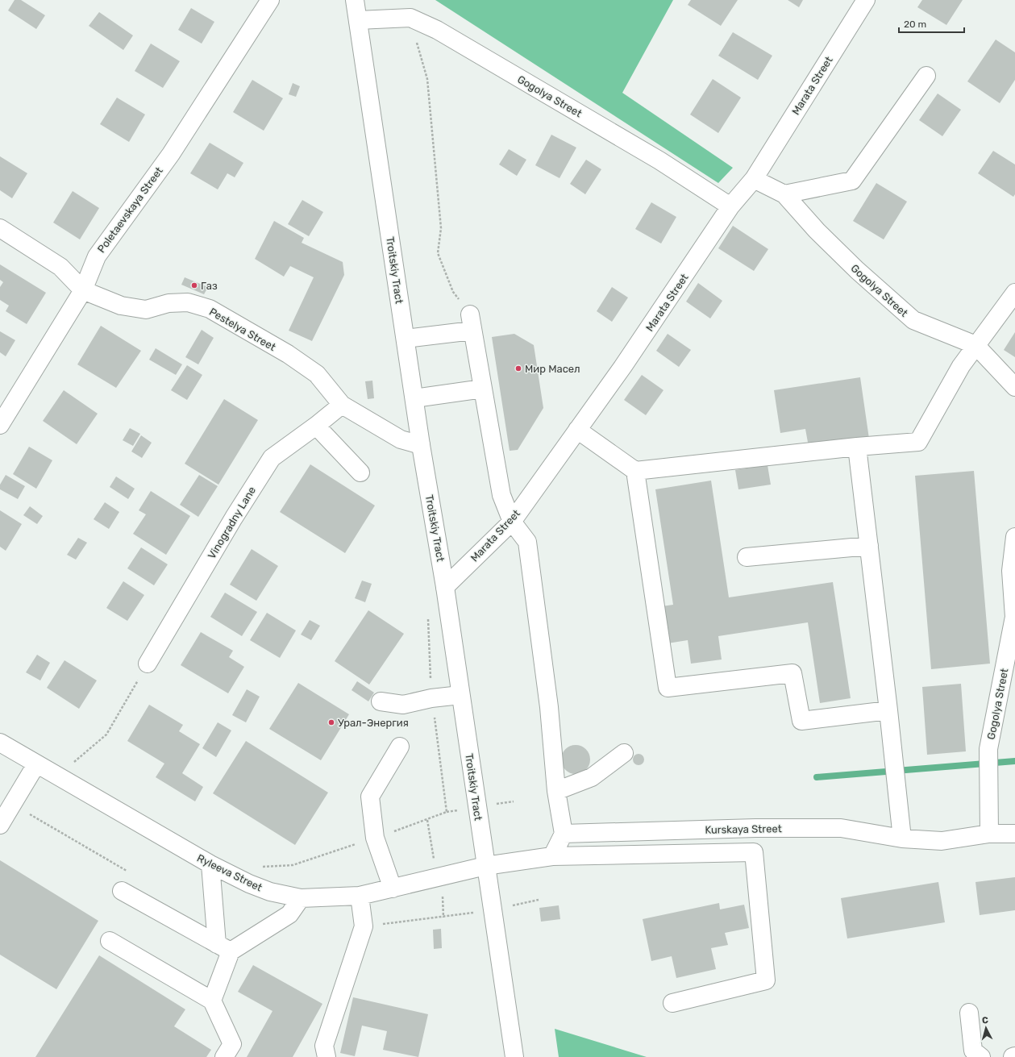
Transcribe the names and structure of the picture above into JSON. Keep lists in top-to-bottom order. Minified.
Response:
{"streets":{"street":["Marata Street","Gogolya Street","Poletaevskaya Street","Troitskiy Tract","Pestelya Street","Vinogradny Lane","Kurskaya Street","Ryleeva Street"]},"crossings":[["Marata Street","Gogolya Street"],["Marata Street","Troitskiy Tract"],["Gogolya Street","Troitskiy Tract"],["Gogolya Street","Kurskaya Street"],["Poletaevskaya Street","Pestelya Street"],["Troitskiy Tract","Pestelya Street"],["Troitskiy Tract","Ryleeva Street"],["Pestelya Street","Vinogradny Lane"]],"places":["Газ","Мир Масел","Урал-Энергия"],"scale_bar":"20 m","north":"top"}
